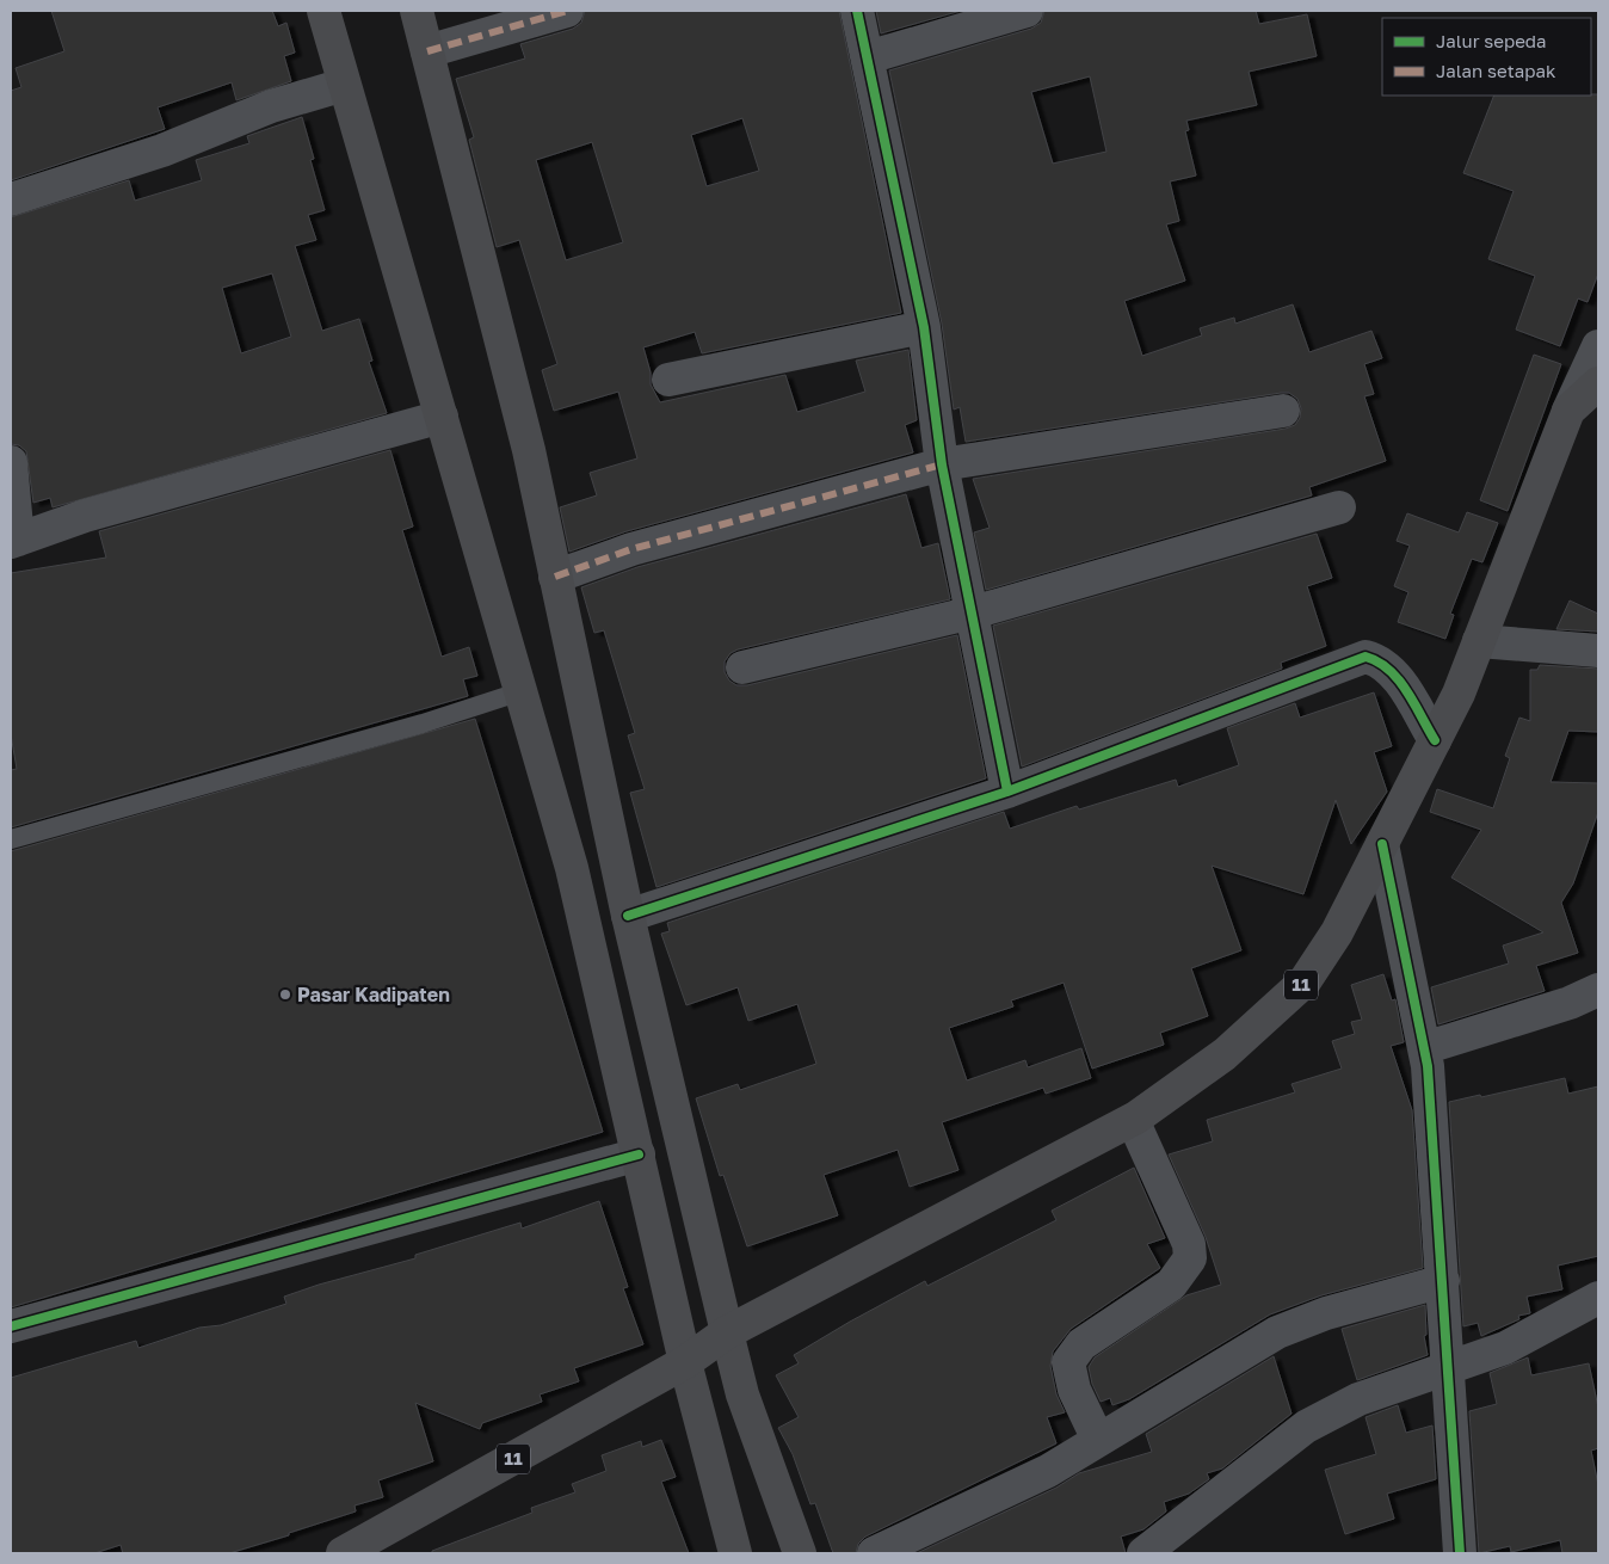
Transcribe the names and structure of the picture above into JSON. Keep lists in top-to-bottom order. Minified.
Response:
{"streets":{"main road":["11"]},"places":["Pasar Kadipaten"],"legend":["Jalur sepeda","Jalan setapak"]}
